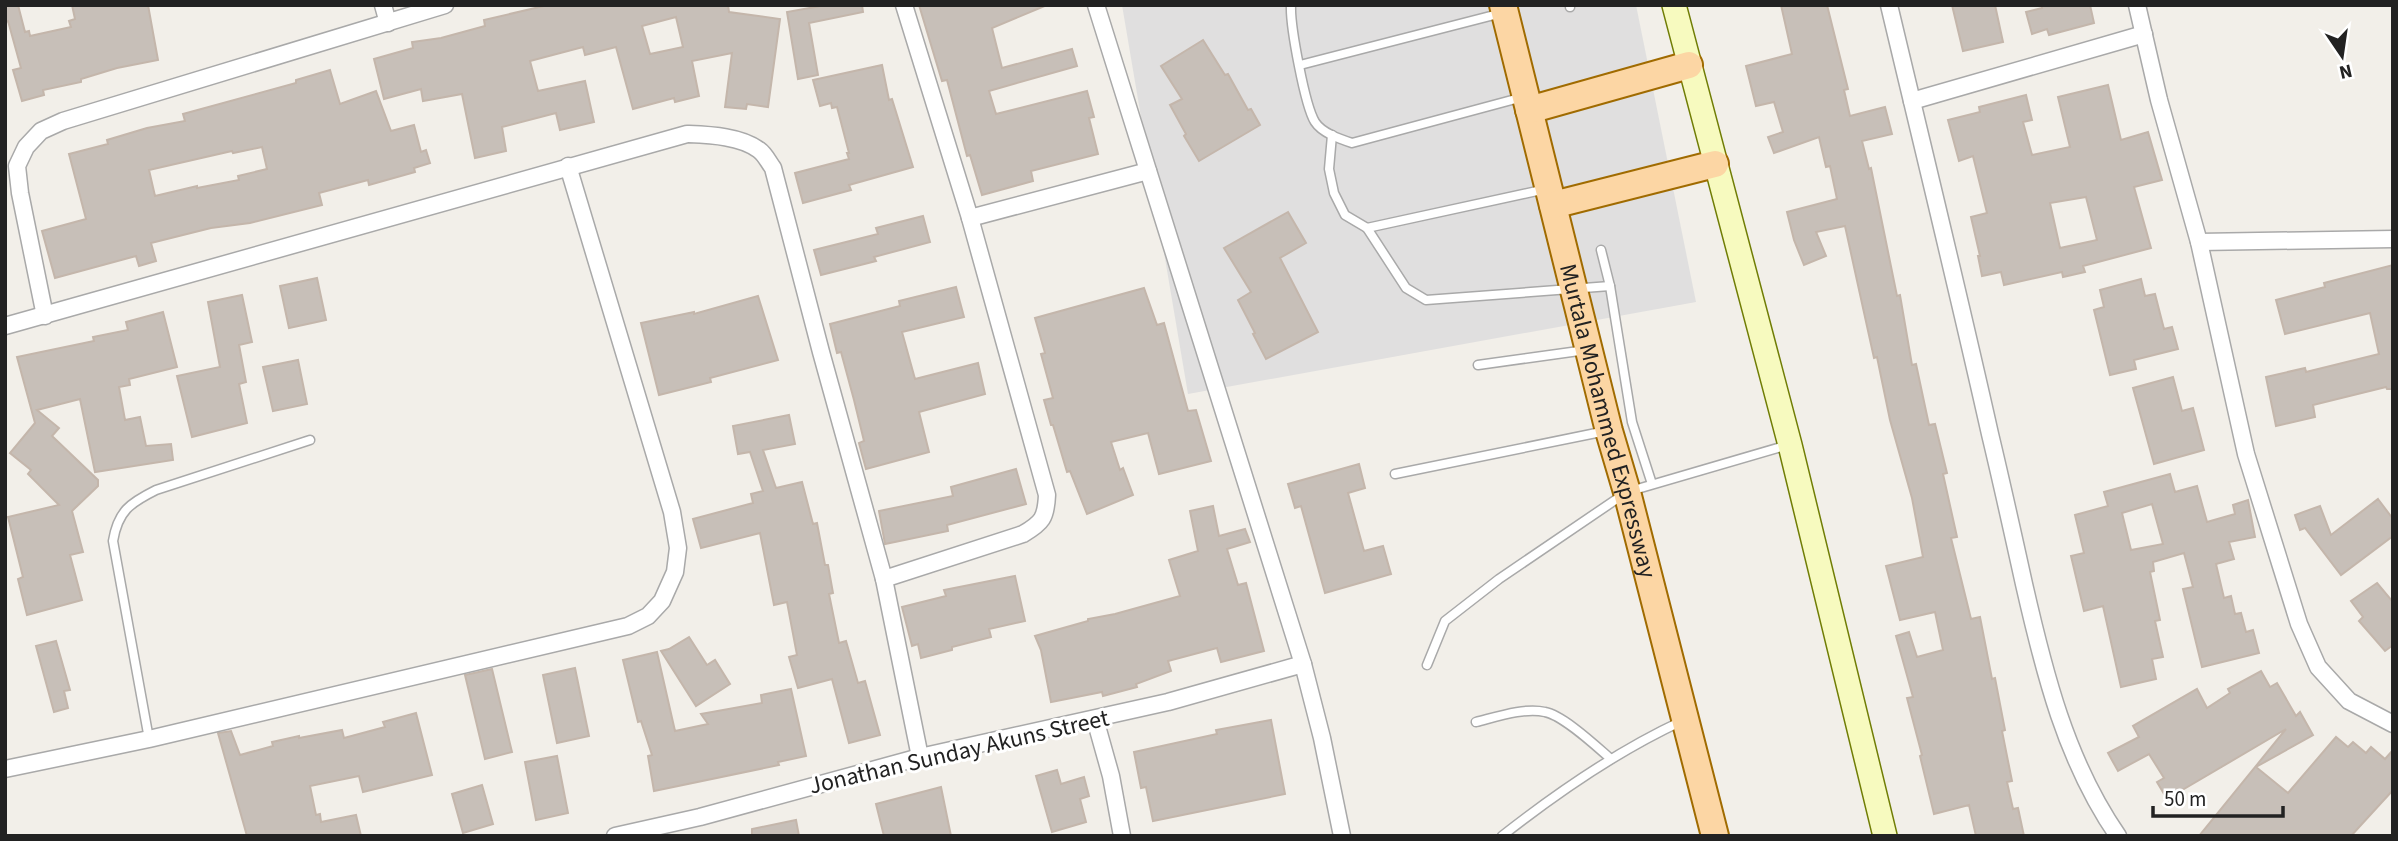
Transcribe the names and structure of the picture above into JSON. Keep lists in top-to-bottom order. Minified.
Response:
{"streets":{"main road":["Murtala Mohammed Expressway"],"street":["Jonathan Sunday Akuns Street"]},"scale_bar":"50 m","north":"bottom"}
